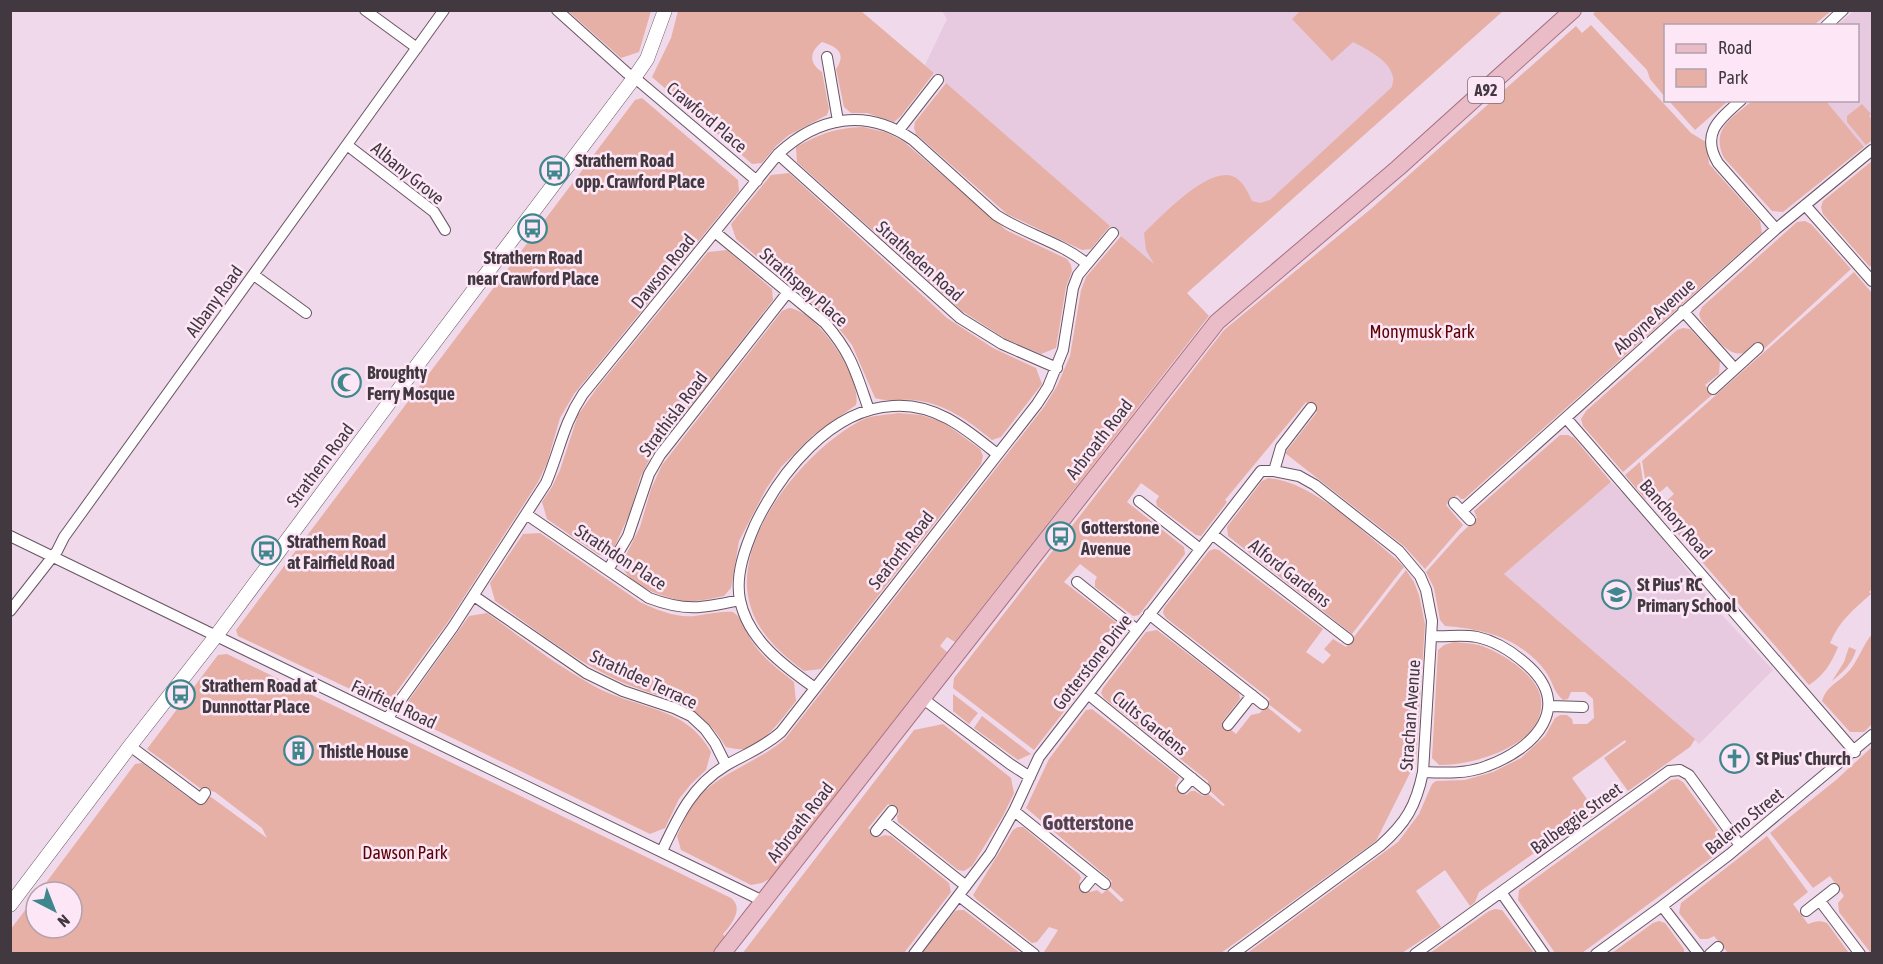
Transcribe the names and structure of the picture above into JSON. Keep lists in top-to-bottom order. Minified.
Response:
{"streets":{"main road":["A92","Arbroath Road"],"street":["Crawford Place","Albany Grove","Stratheden Road","Dawson Road","Strathspey Place","Albany Road","Aboyne Avenue","Strathisla Road","Strathern Road","Banchory Road","Seaforth Road","Strathdon Place","Alford Gardens","Gotterstone Drive","Strathdee Terrace","Fairfield Road","Strachan Avenue","Cults Gardens","Balbeggie Street","Balerno Street"]},"crossings":[["Crawford Place","Dawson Road"],["Crawford Place","Strathern Road"],["Albany Grove","Albany Road"],["Stratheden Road","Dawson Road"],["Stratheden Road","Seaforth Road"],["Dawson Road","Strathspey Place"],["Dawson Road","Seaforth Road"],["Dawson Road","Strathdon Place"],["Dawson Road","Strathdee Terrace"],["Dawson Road","Fairfield Road"],["Strathspey Place","Strathisla Road"],["Albany Road","Fairfield Road"],["Aboyne Avenue","Banchory Road"],["Strathisla Road","Strathdon Place"],["Arbroath Road","Fairfield Road"],["Strathern Road","Fairfield Road"],["Banchory Road","Balerno Street"],["Seaforth Road","Strathdee Terrace"],["Seaforth Road","Fairfield Road"],["Alford Gardens","Gotterstone Drive"],["Gotterstone Drive","Strachan Avenue"],["Gotterstone Drive","Cults Gardens"],["Balbeggie Street","Balerno Street"]],"districts":["Gotterstone"],"parks":["Monymusk Park","Dawson Park"],"places":{"bus stop":["Strathern Road opp. Crawford Place","Strathern Road near Crawford Place","Gotterstone Avenue","Strathern Road at Fairfield Road","Strathern Road at Dunnottar Place"],"mosque":["Broughty Ferry Mosque"],"school or university":["St Pius' RC Primary School"],"building":["Thistle House"],"church":["St Pius' Church"]},"legend":["Road","Park"],"north":"bottom right"}
